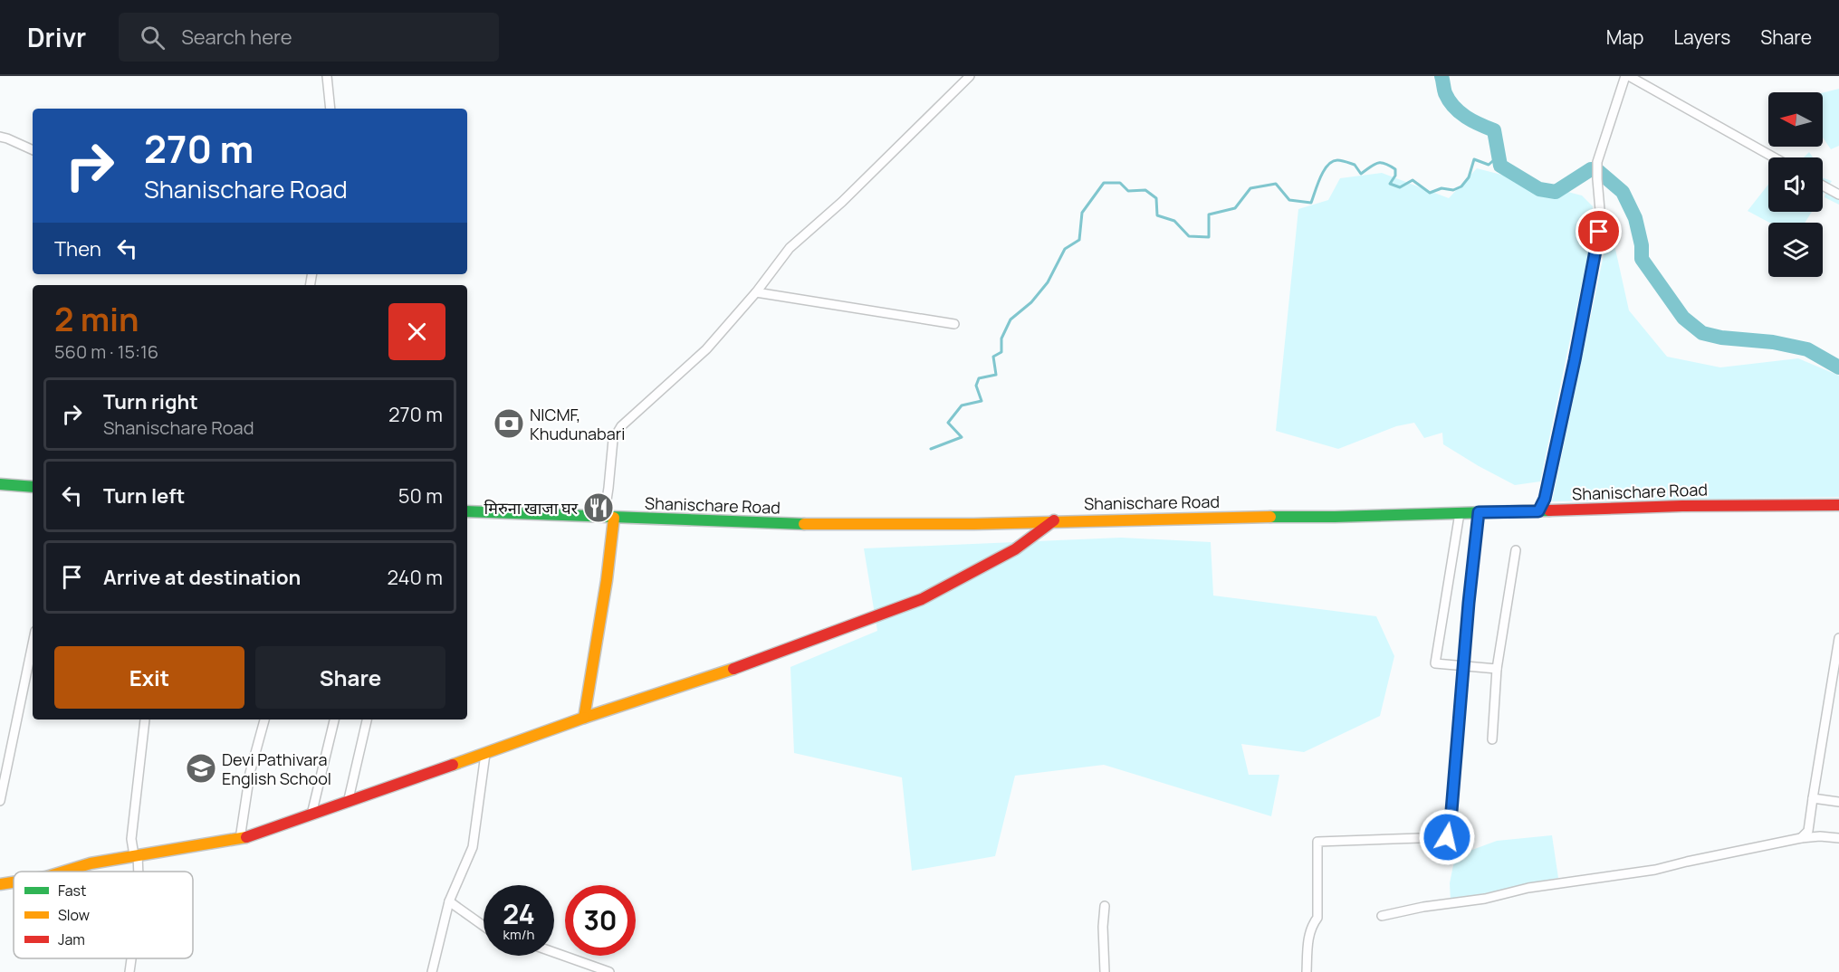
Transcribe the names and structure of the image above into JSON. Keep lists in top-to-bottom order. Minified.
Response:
{"streets":{"street":["Shanischare Road"]},"places":{"bank":["NICMF, Khudunabari"],"restaurant":["मिरुना खाजा घर"],"school or university":["Devi Pathivara English School"]},"legend":["Fast","Slow","Jam"],"north":"left","page":{"header":"Drivr","search":"Search here","nav":["Map","Layers","Share"],"turn":["270 m","Shanischare Road"],"then":"Then","heading":["2 min","560 m · 15:16"],"list":[{"name":"Turn right","note":"Shanischare Road","value":"270 m"},{"name":"Turn left","value":"50 m"},{"name":"Arrive at destination","value":"240 m"}],"buttons":["Exit","Share"],"speed":"24 km/h","limit":"30"}}
